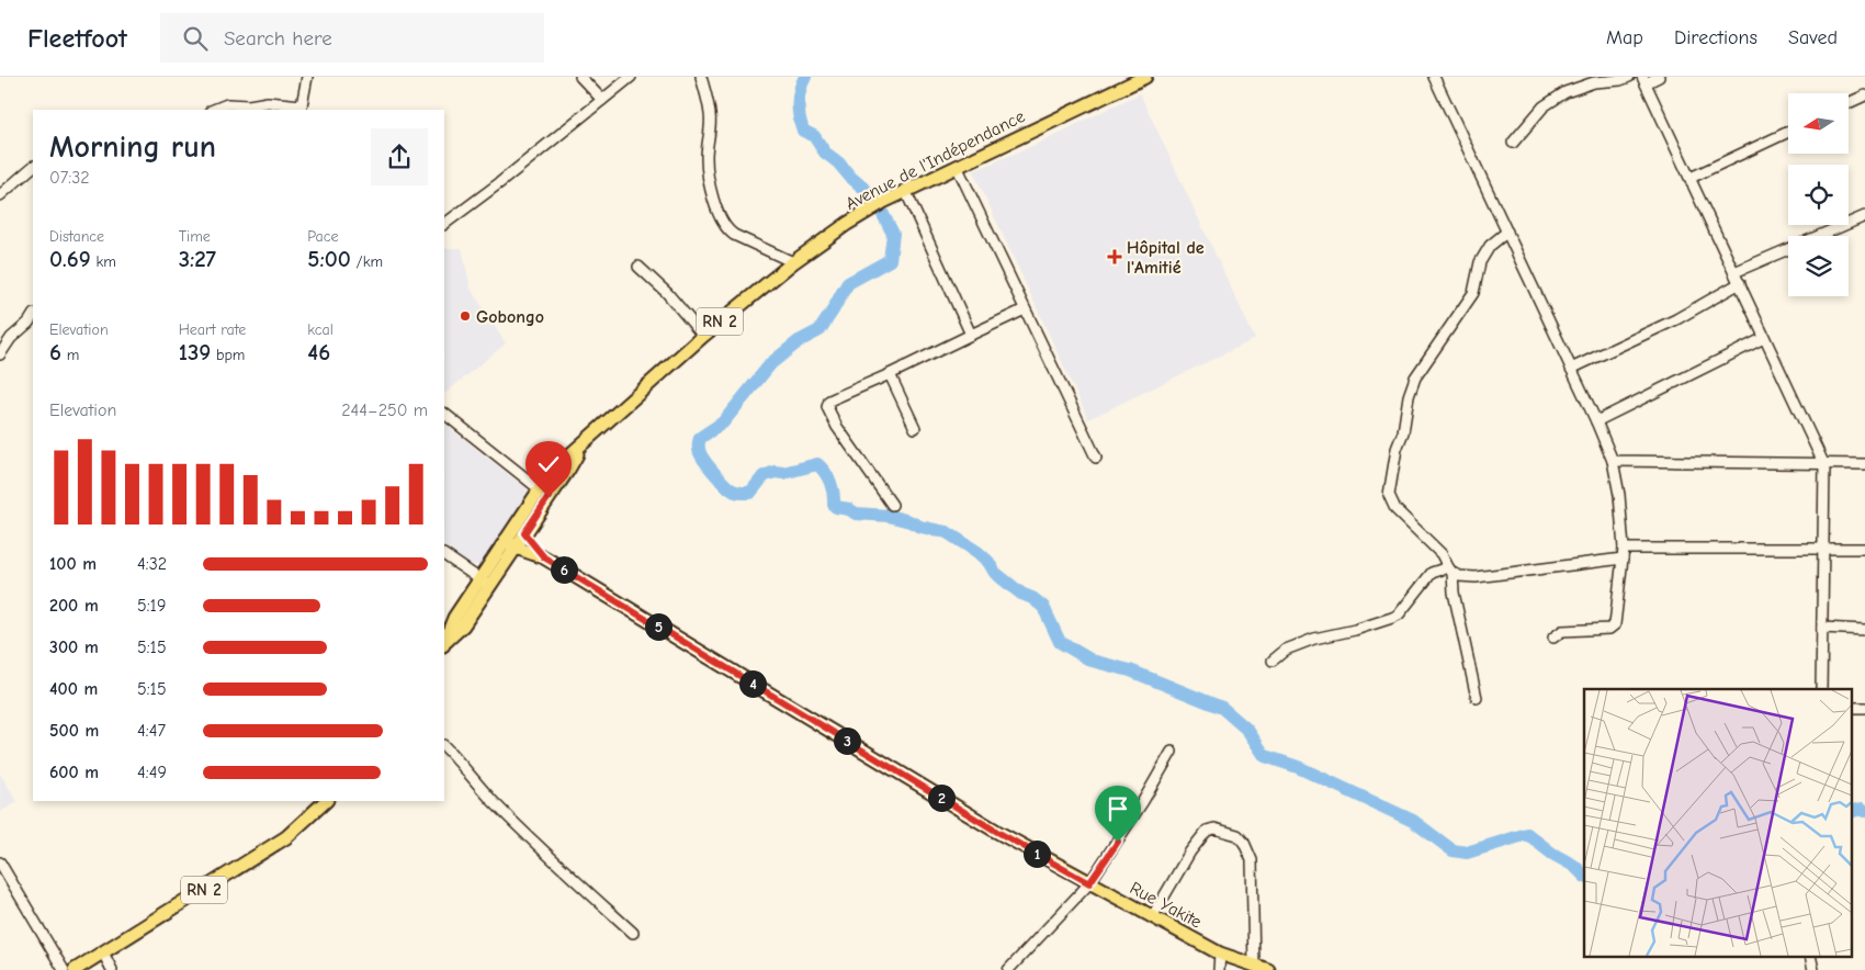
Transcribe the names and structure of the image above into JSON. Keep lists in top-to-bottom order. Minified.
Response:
{"streets":{"main road":["Avenue de l'Indépendance","RN 2","Rue Yakite"]},"crossings":[["Avenue de l'Indépendance","Rue Yakite"]],"places":{"health":["Hôpital de l'Amitié"],"other":["Gobongo"]},"north":"left","page":{"header":"Fleetfoot","search":"Search here","nav":["Map","Directions","Saved"],"heading":["Morning run","07:32"],"stats":[["Distance","0.69 km"],["Time","3:27"],["Pace","5:00 /km"],["Elevation","6 m"],["Heart rate","139 bpm"],["kcal","46"]],"chart":["Elevation","244–250 m"],"list":[{"name":"100 m","note":"4:32"},{"name":"200 m","note":"5:19"},{"name":"300 m","note":"5:15"},{"name":"400 m","note":"5:15"},{"name":"500 m","note":"4:47"},{"name":"600 m","note":"4:49"}],"pins":["6","5","4","3","2","1"]}}
